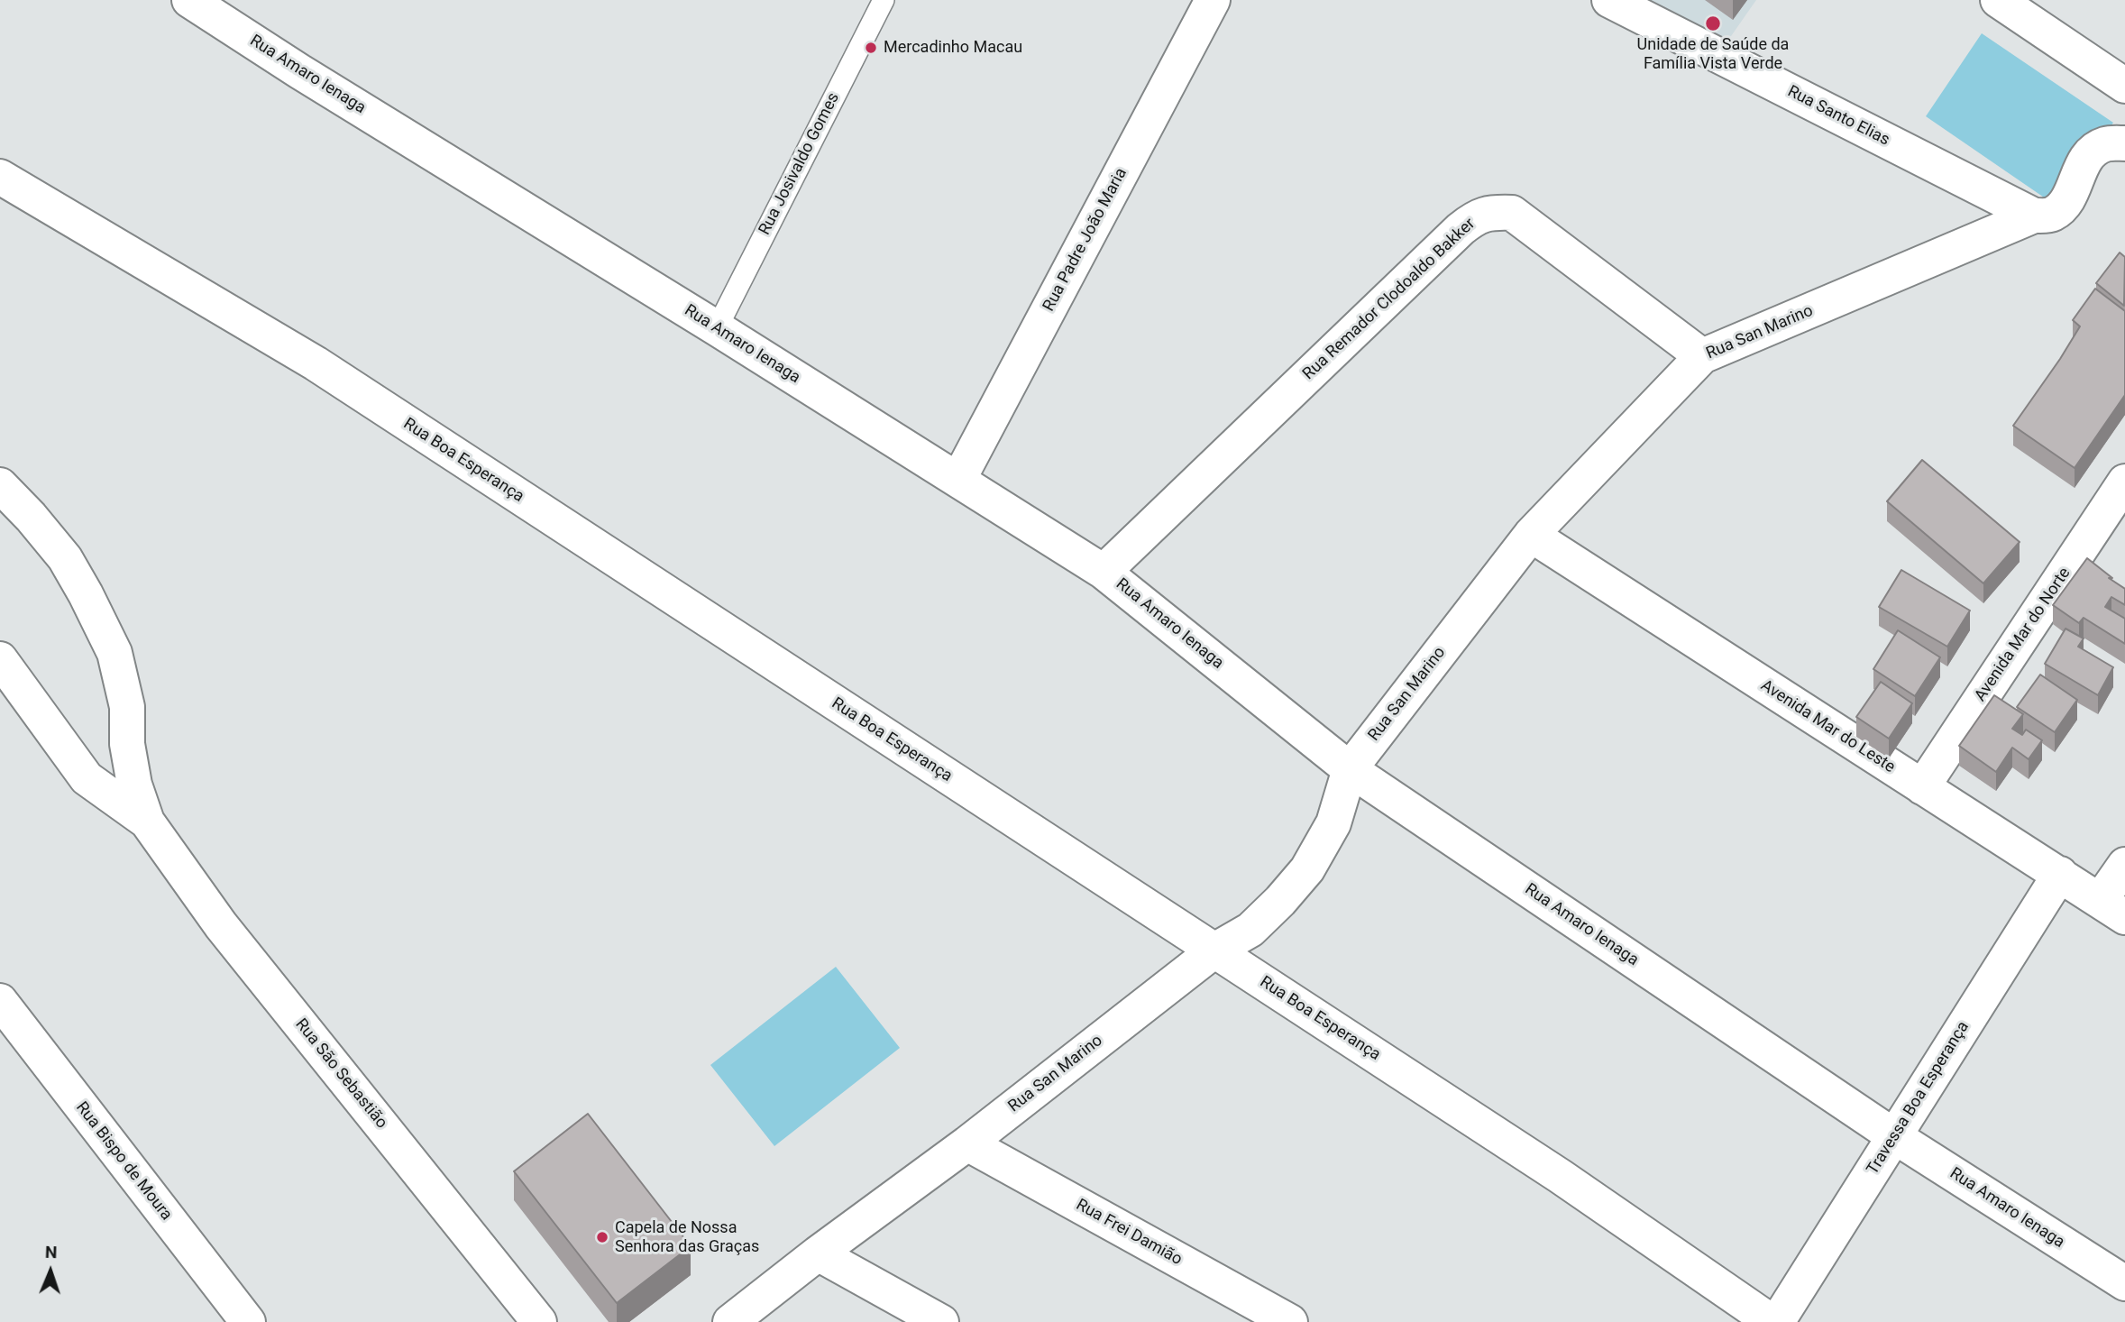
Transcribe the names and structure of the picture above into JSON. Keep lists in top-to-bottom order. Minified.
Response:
{"streets":{"street":["Rua Amaro Ienaga","Rua Santo Elias","Rua Padre João Maria","Rua Remador Clodoaldo Bakker","Rua San Marino","Rua Boa Esperança","Avenida Mar do Norte","Avenida Mar do Leste","Rua São Sebastião","Travessa Boa Esperança","Rua Bispo de Moura","Rua Frei Damião"],"lane":["Rua Josivaldo Gomes"]},"crossings":[["Rua Amaro Ienaga","Rua Josivaldo Gomes"],["Rua Amaro Ienaga","Rua Padre João Maria"],["Rua Amaro Ienaga","Rua Remador Clodoaldo Bakker"],["Rua Amaro Ienaga","Rua San Marino"],["Rua Amaro Ienaga","Travessa Boa Esperança"],["Rua Santo Elias","Rua San Marino"],["Rua Remador Clodoaldo Bakker","Rua San Marino"],["Rua San Marino","Rua Boa Esperança"],["Rua San Marino","Avenida Mar do Leste"],["Rua San Marino","Rua Frei Damião"],["Avenida Mar do Norte","Avenida Mar do Leste"],["Avenida Mar do Leste","Travessa Boa Esperança"]],"places":["Unidade de Saúde da Família Vista Verde","Mercadinho Macau","Capela de Nossa Senhora das Graças"],"north":"top"}
